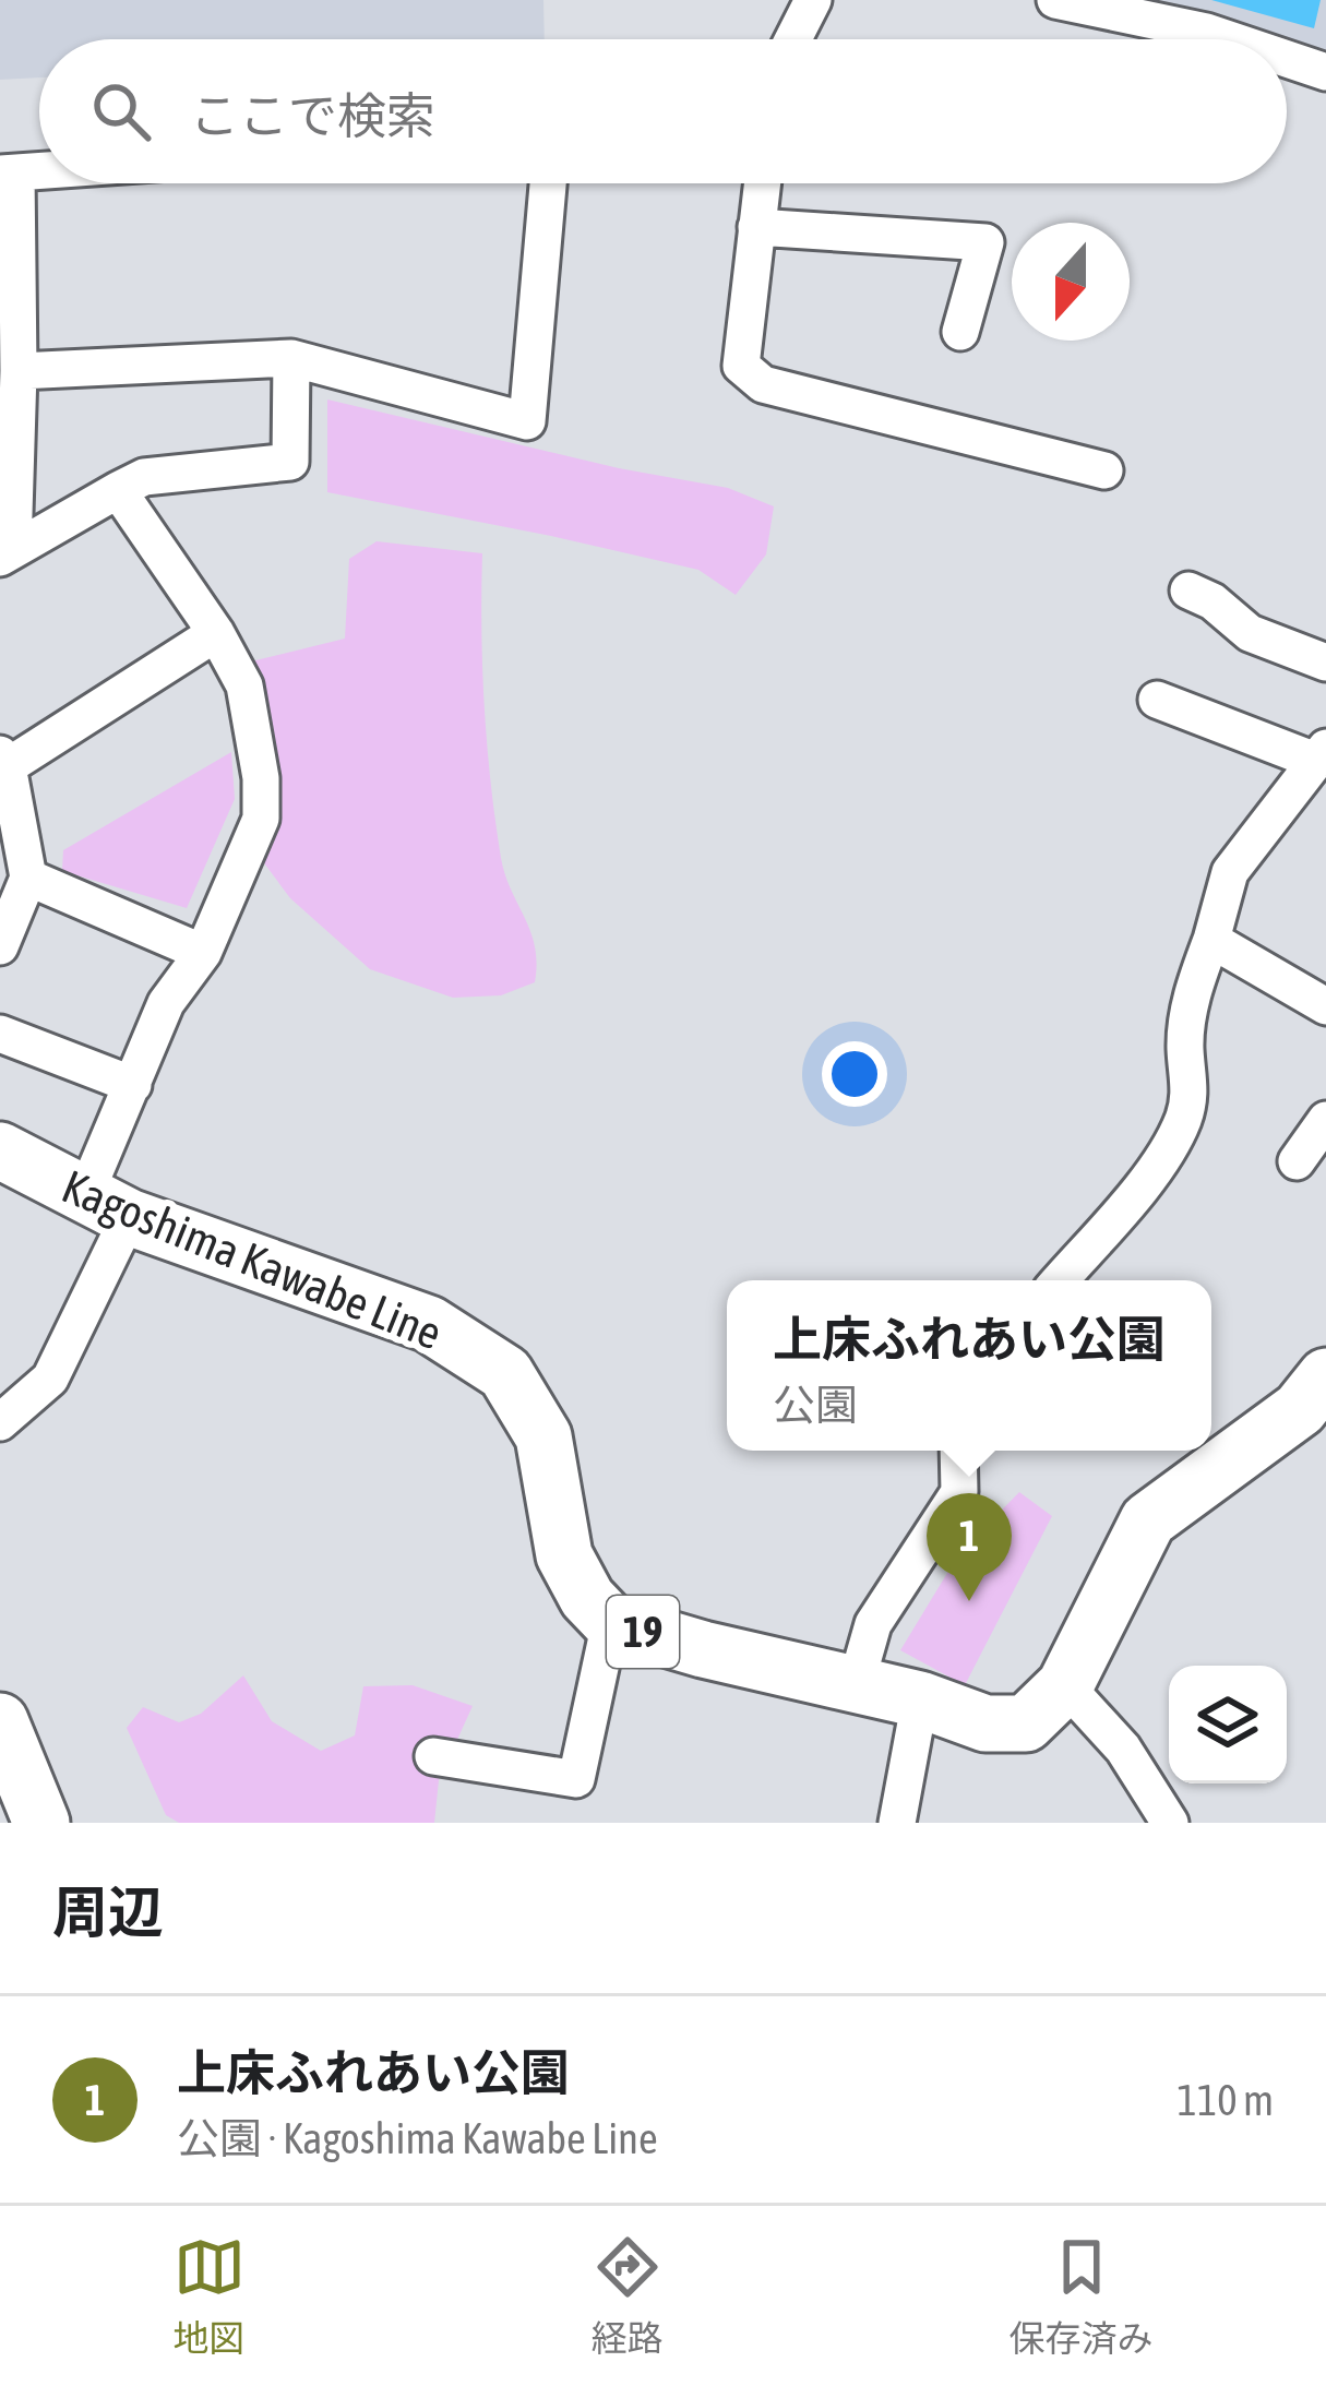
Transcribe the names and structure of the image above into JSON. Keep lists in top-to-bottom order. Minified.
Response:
{"streets":{"main road":["Kagoshima Kawabe Line","19"]},"crossings":[["Kagoshima Kawabe Line","19"]],"north":"bottom","page":{"search":"ここで検索","popup":["上床ふれあい公園","公園"],"pins":"1","heading":"周辺","list":[{"mark":"1","name":"上床ふれあい公園","note":"公園 · Kagoshima Kawabe Line","value":"110 m"}],"nav":["地図","経路","保存済み"]}}
